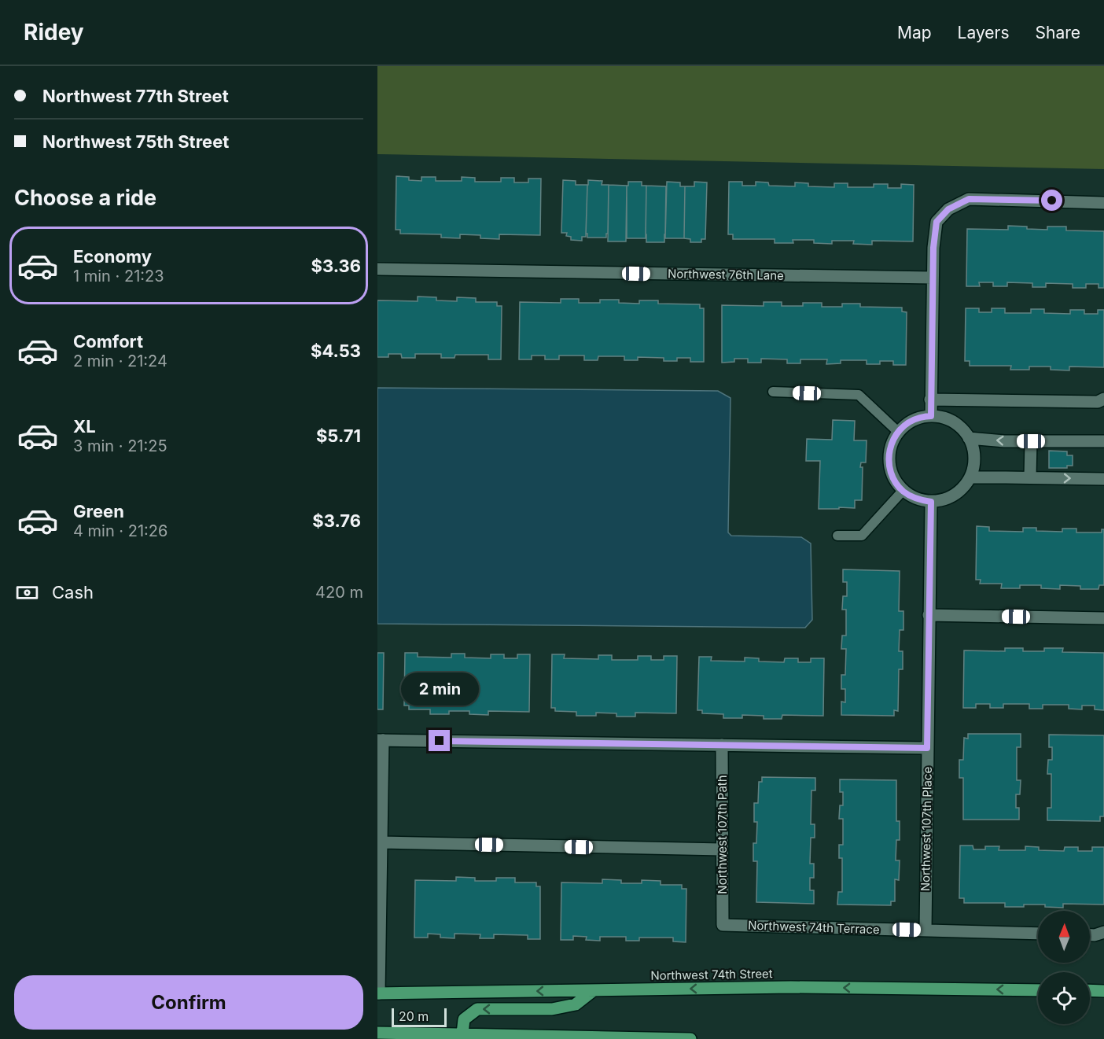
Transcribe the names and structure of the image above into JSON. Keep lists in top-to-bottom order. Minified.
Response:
{"streets":{"main road":["Northwest 74th Street"],"street":["Northwest 76th Lane","Northwest 107th Place","Northwest 107th Path","Northwest 74th Terrace"]},"crossings":[["Northwest 107th Place","Northwest 74th Terrace"],["Northwest 107th Path","Northwest 74th Terrace"]],"scale_bar":"20 m","north":"top","page":{"header":"Ridey","nav":["Map","Layers","Share"],"banner":["Northwest 77th Street","Northwest 75th Street"],"heading":"Choose a ride","list":[{"name":"Economy","note":"1 min · 21:23","value":"$3.36"},{"name":"Comfort","note":"2 min · 21:24","value":"$4.53"},{"name":"XL","note":"3 min · 21:25","value":"$5.71"},{"name":"Green","note":"4 min · 21:26","value":"$3.76"}],"pay":["Cash","420 m"],"bubble":"2 min","buttons":"Confirm","scale":"20 m"}}
